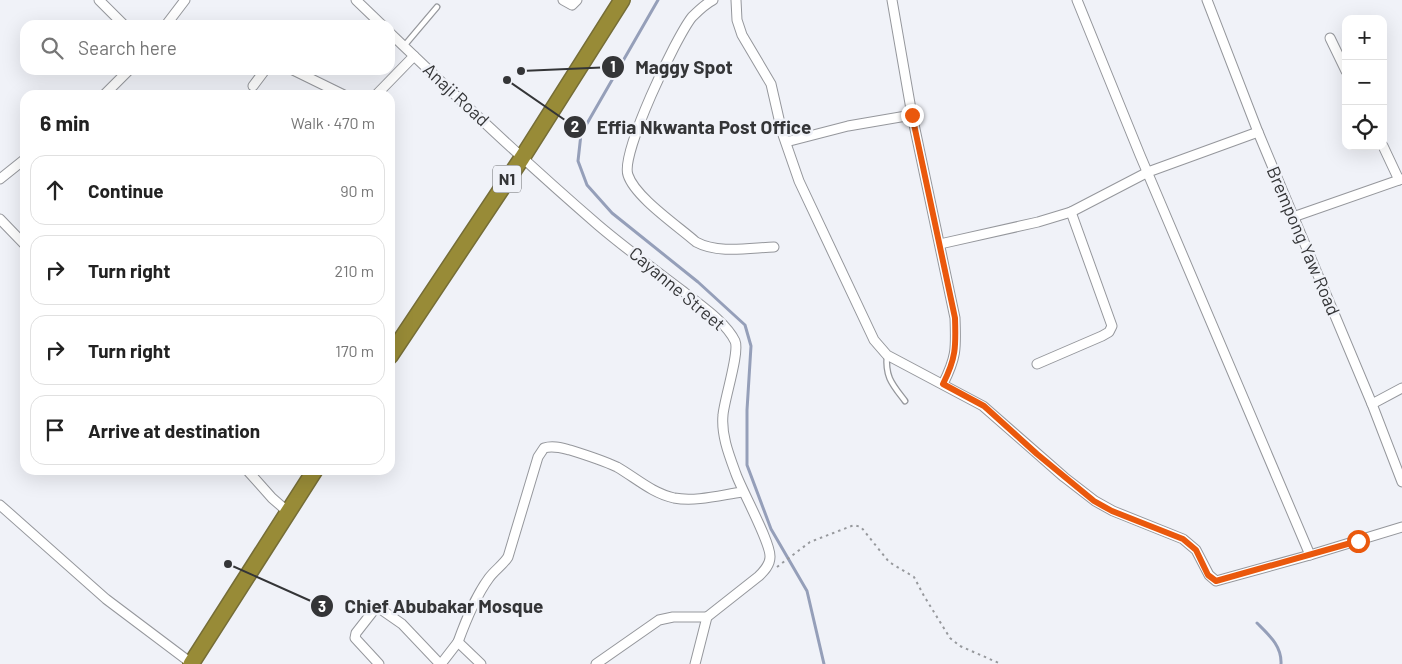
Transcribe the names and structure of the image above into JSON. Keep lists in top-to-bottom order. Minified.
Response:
{"streets":{"highway":["N1"],"street":["Anaji Road","Brempong Yaw Road","Cayanne Street"]},"crossings":[["Anaji Road","N1"],["Anaji Road","Cayanne Street"],["N1","Cayanne Street"]],"places":["Maggy Spot","Effia Nkwanta Post Office","Chief Abubakar Mosque"],"page":{"map_buttons":["+","−"],"search":"Search here","heading":["6 min","Walk · 470 m"],"list":[["Continue","90 m"],["Turn right","210 m"],["Turn right","170 m"],"Arrive at destination"]}}
